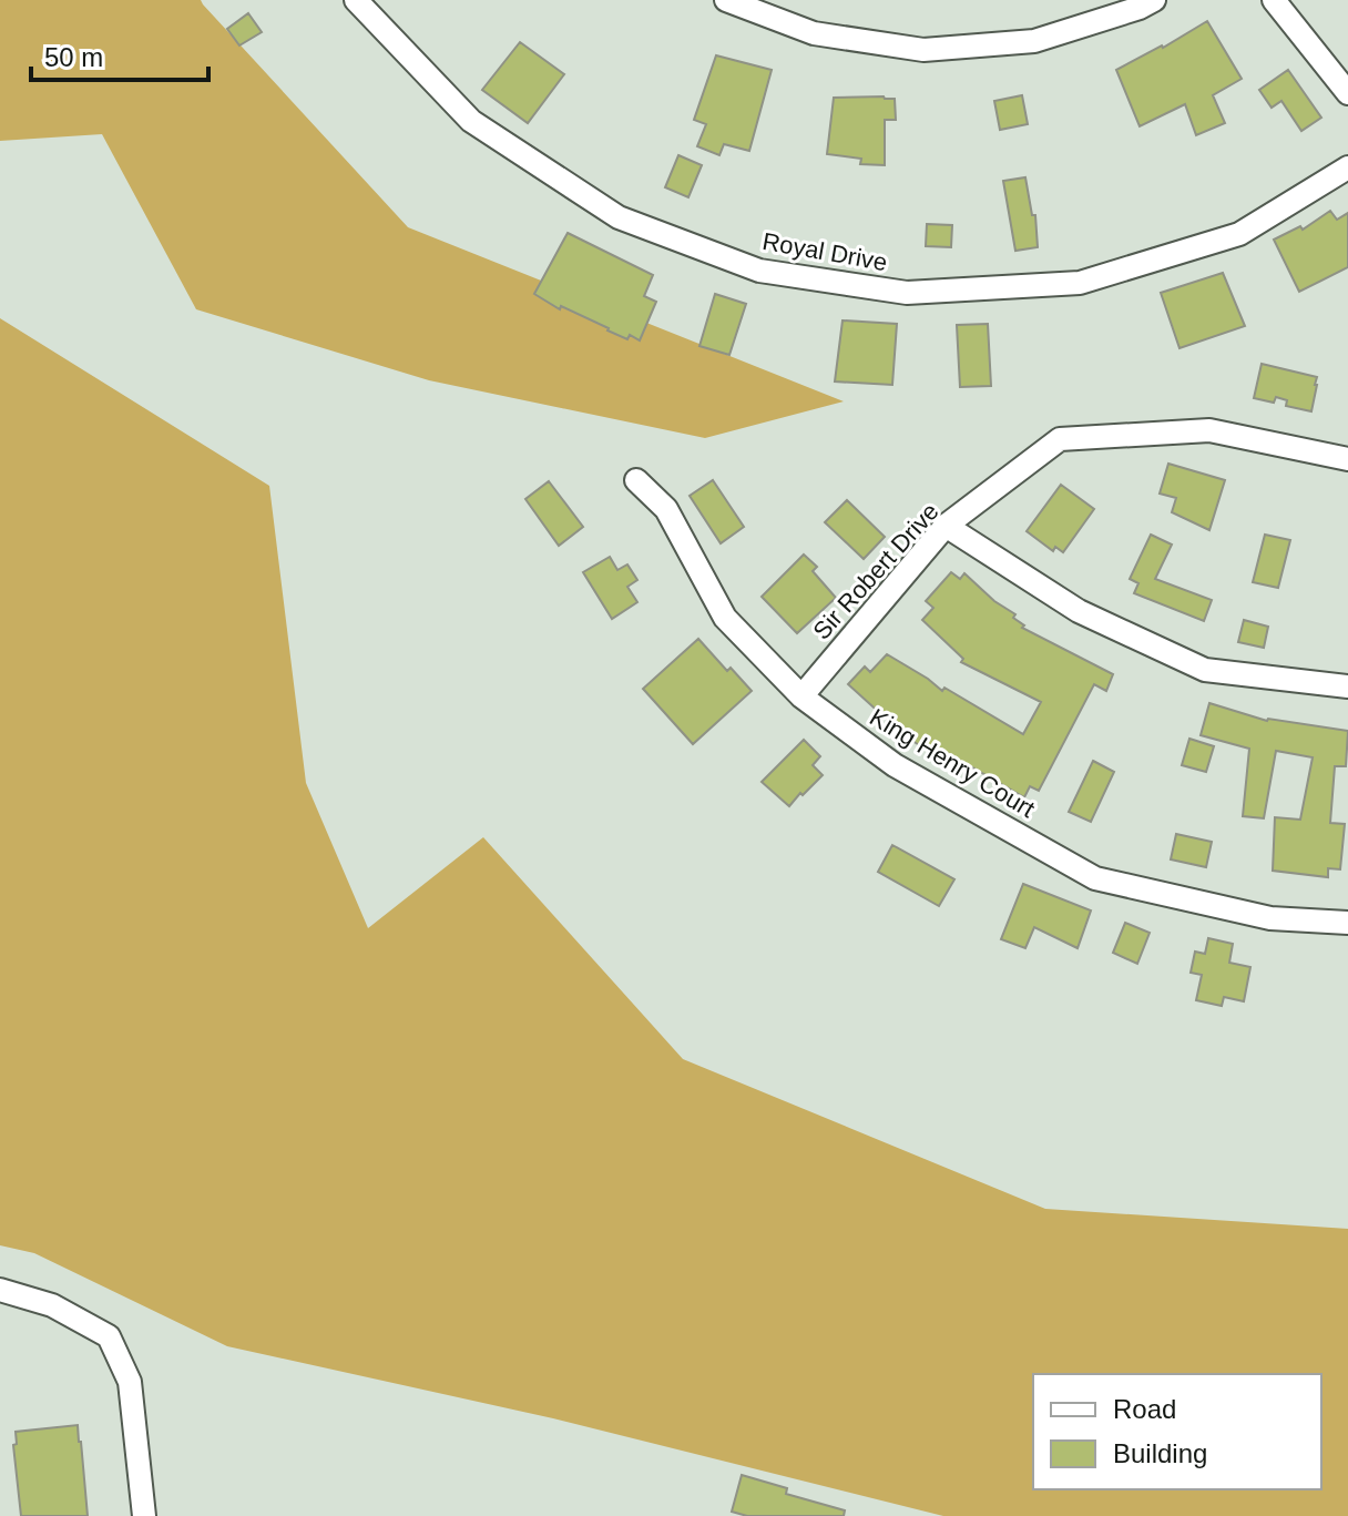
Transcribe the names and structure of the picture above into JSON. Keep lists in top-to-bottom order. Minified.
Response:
{"streets":{"street":["Royal Drive","Sir Robert Drive","King Henry Court"]},"crossings":[["Sir Robert Drive","King Henry Court"]],"legend":["Road","Building"],"scale_bar":"50 m"}
